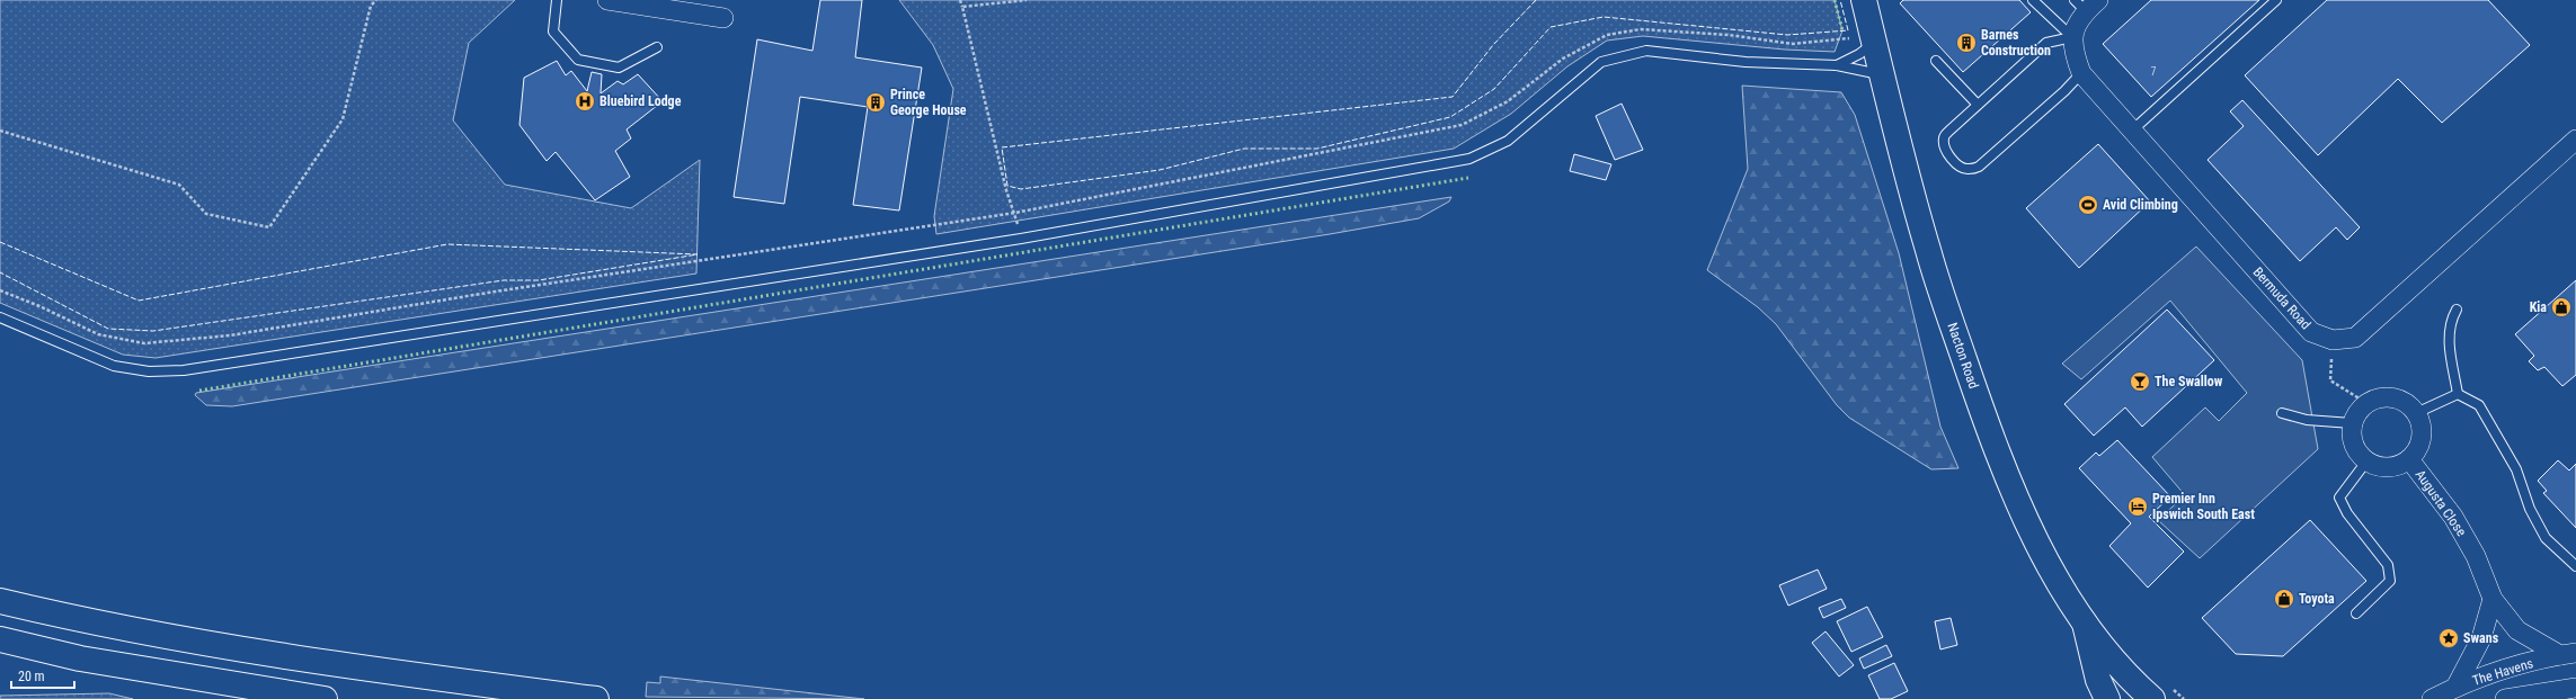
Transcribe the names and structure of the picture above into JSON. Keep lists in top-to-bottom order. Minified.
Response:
{"streets":{"main road":["Nacton Road"],"street":["Bermuda Road","Augusta Close","The Havens"]},"crossings":[["Augusta Close","The Havens"]],"places":{"building":["Barnes Construction","Prince George House"],"hospital":["Bluebird Lodge"],"sports":["Avid Climbing"],"shop":["Kia","Toyota"],"bar":["The Swallow"],"hotel":["Premier Inn Ipswich South East"],"place":["Swans"]},"house_numbers":["7"],"scale_bar":"20 m"}
